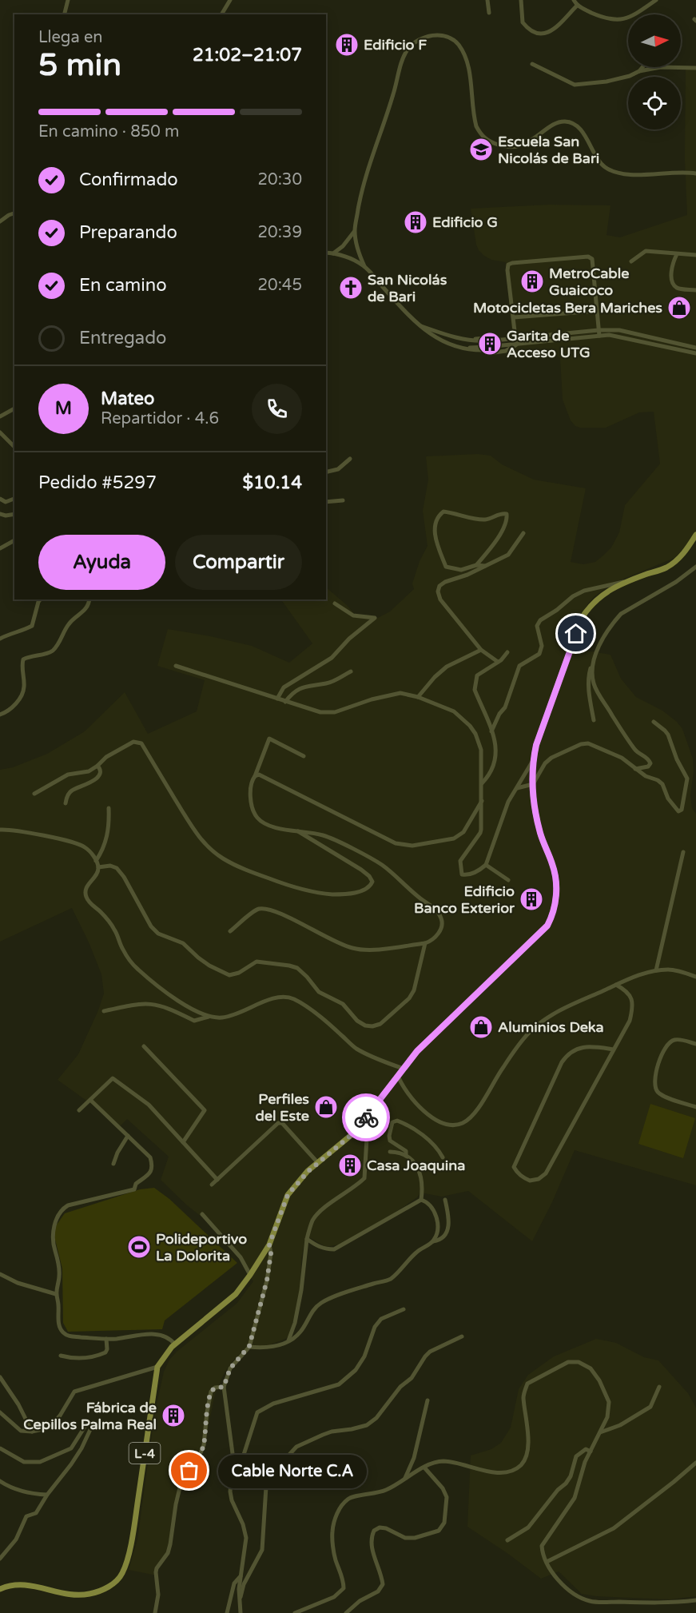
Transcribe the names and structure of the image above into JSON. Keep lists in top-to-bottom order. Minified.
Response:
{"streets":{"main road":["L-4"]},"places":{"building":["Edificio F","Edificio G","MetroCable Guaicoco","Garita de Acceso UTG","Edificio Banco Exterior","Casa Joaquina","Fábrica de Cepillos Palma Real"],"school or university":["Escuela San Nicolás de Bari"],"church":["San Nicolás de Bari"],"shop":["Motocicletas Bera Mariches","Aluminios Deka","Perfiles del Este"],"sports":["Polideportivo La Dolorita"],"other":["Cable Norte C.A"]},"north":"right","page":{"heading":["5 min","Llega en","21:02–21:07"],"panel":["Mateo","Repartidor · 4.6","Pedido #5297","$10.14"],"bar":"En camino · 850 m","list":[["Confirmado","20:30"],["Preparando","20:39"],["En camino","20:45"],"Entregado"],"round":"M","buttons":["Ayuda","Compartir"],"bubble":"Cable Norte C.A"}}
